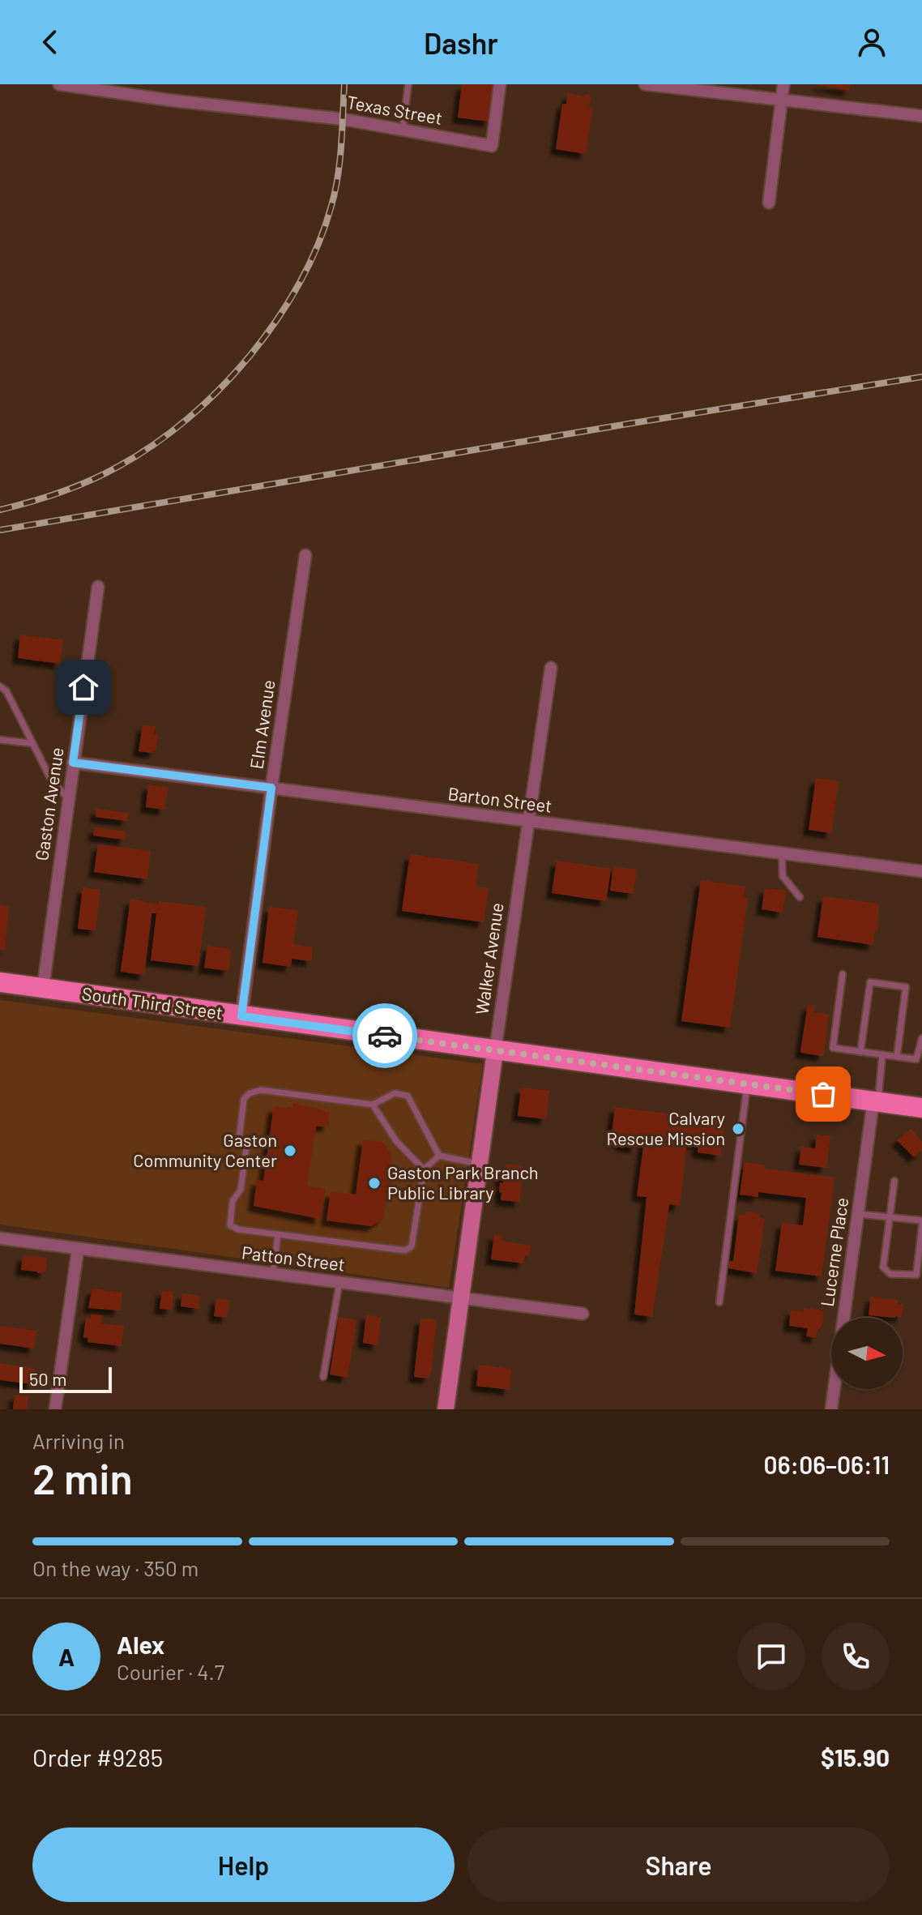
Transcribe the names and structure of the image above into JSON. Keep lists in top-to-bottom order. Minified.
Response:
{"streets":{"main road":["South Third Street"],"street":["Texas Street","Elm Avenue","Barton Street","Gaston Avenue","Walker Avenue","Lucerne Place","Patton Street"]},"crossings":[["Elm Avenue","Barton Street"],["Elm Avenue","South Third Street"],["Barton Street","Gaston Avenue"],["Barton Street","Walker Avenue"],["Gaston Avenue","South Third Street"],["Walker Avenue","South Third Street"],["Walker Avenue","Patton Street"],["South Third Street","Lucerne Place"]],"places":["Calvary Rescue Mission","Gaston Community Center","Gaston Park Branch Public Library"],"scale_bar":"50 m","north":"right","page":{"header":"Dashr","scale":"50 m","heading":["2 min","Arriving in","06:06–06:11"],"panel":["Alex","Courier · 4.7","Order #9285","$15.90"],"bar":"On the way · 350 m","round":"A","buttons":["Help","Share"]}}
